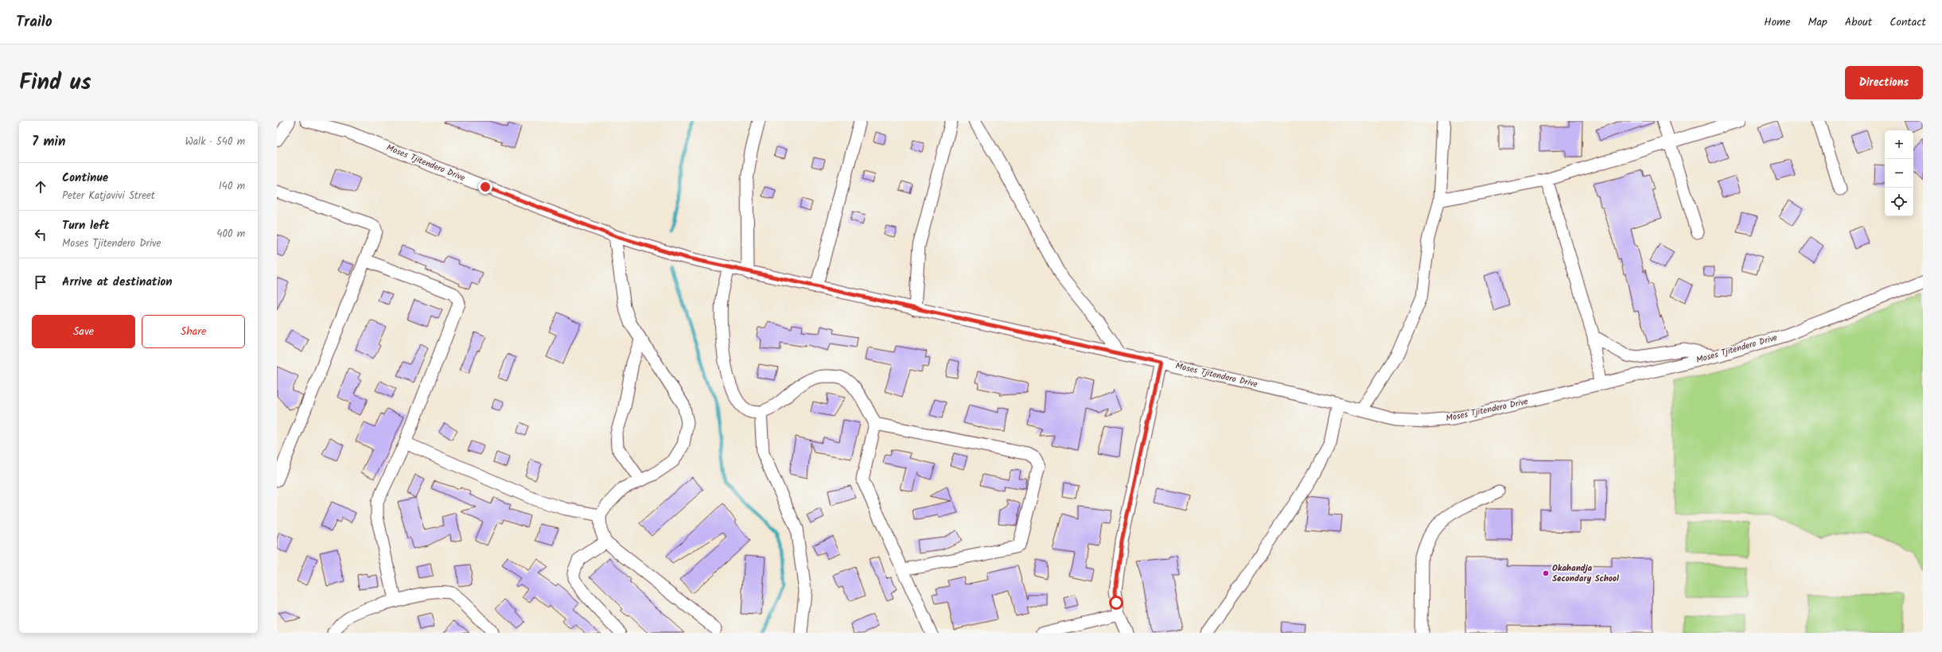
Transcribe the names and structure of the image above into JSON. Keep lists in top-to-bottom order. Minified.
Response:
{"streets":{"street":["Moses Tjitendero Drive"]},"places":["Okahandja Secondary School"],"page":{"header":"Trailo","nav":["Home","Map","About","Contact"],"title":"Find us","buttons":["Directions",["Save","Share"]],"heading":["7 min","Walk · 540 m"],"map_buttons":["+","−"],"list":[["Continue","Peter Katjavivi Street","140 m"],["Turn left","Moses Tjitendero Drive","400 m"],"Arrive at destination"]}}
